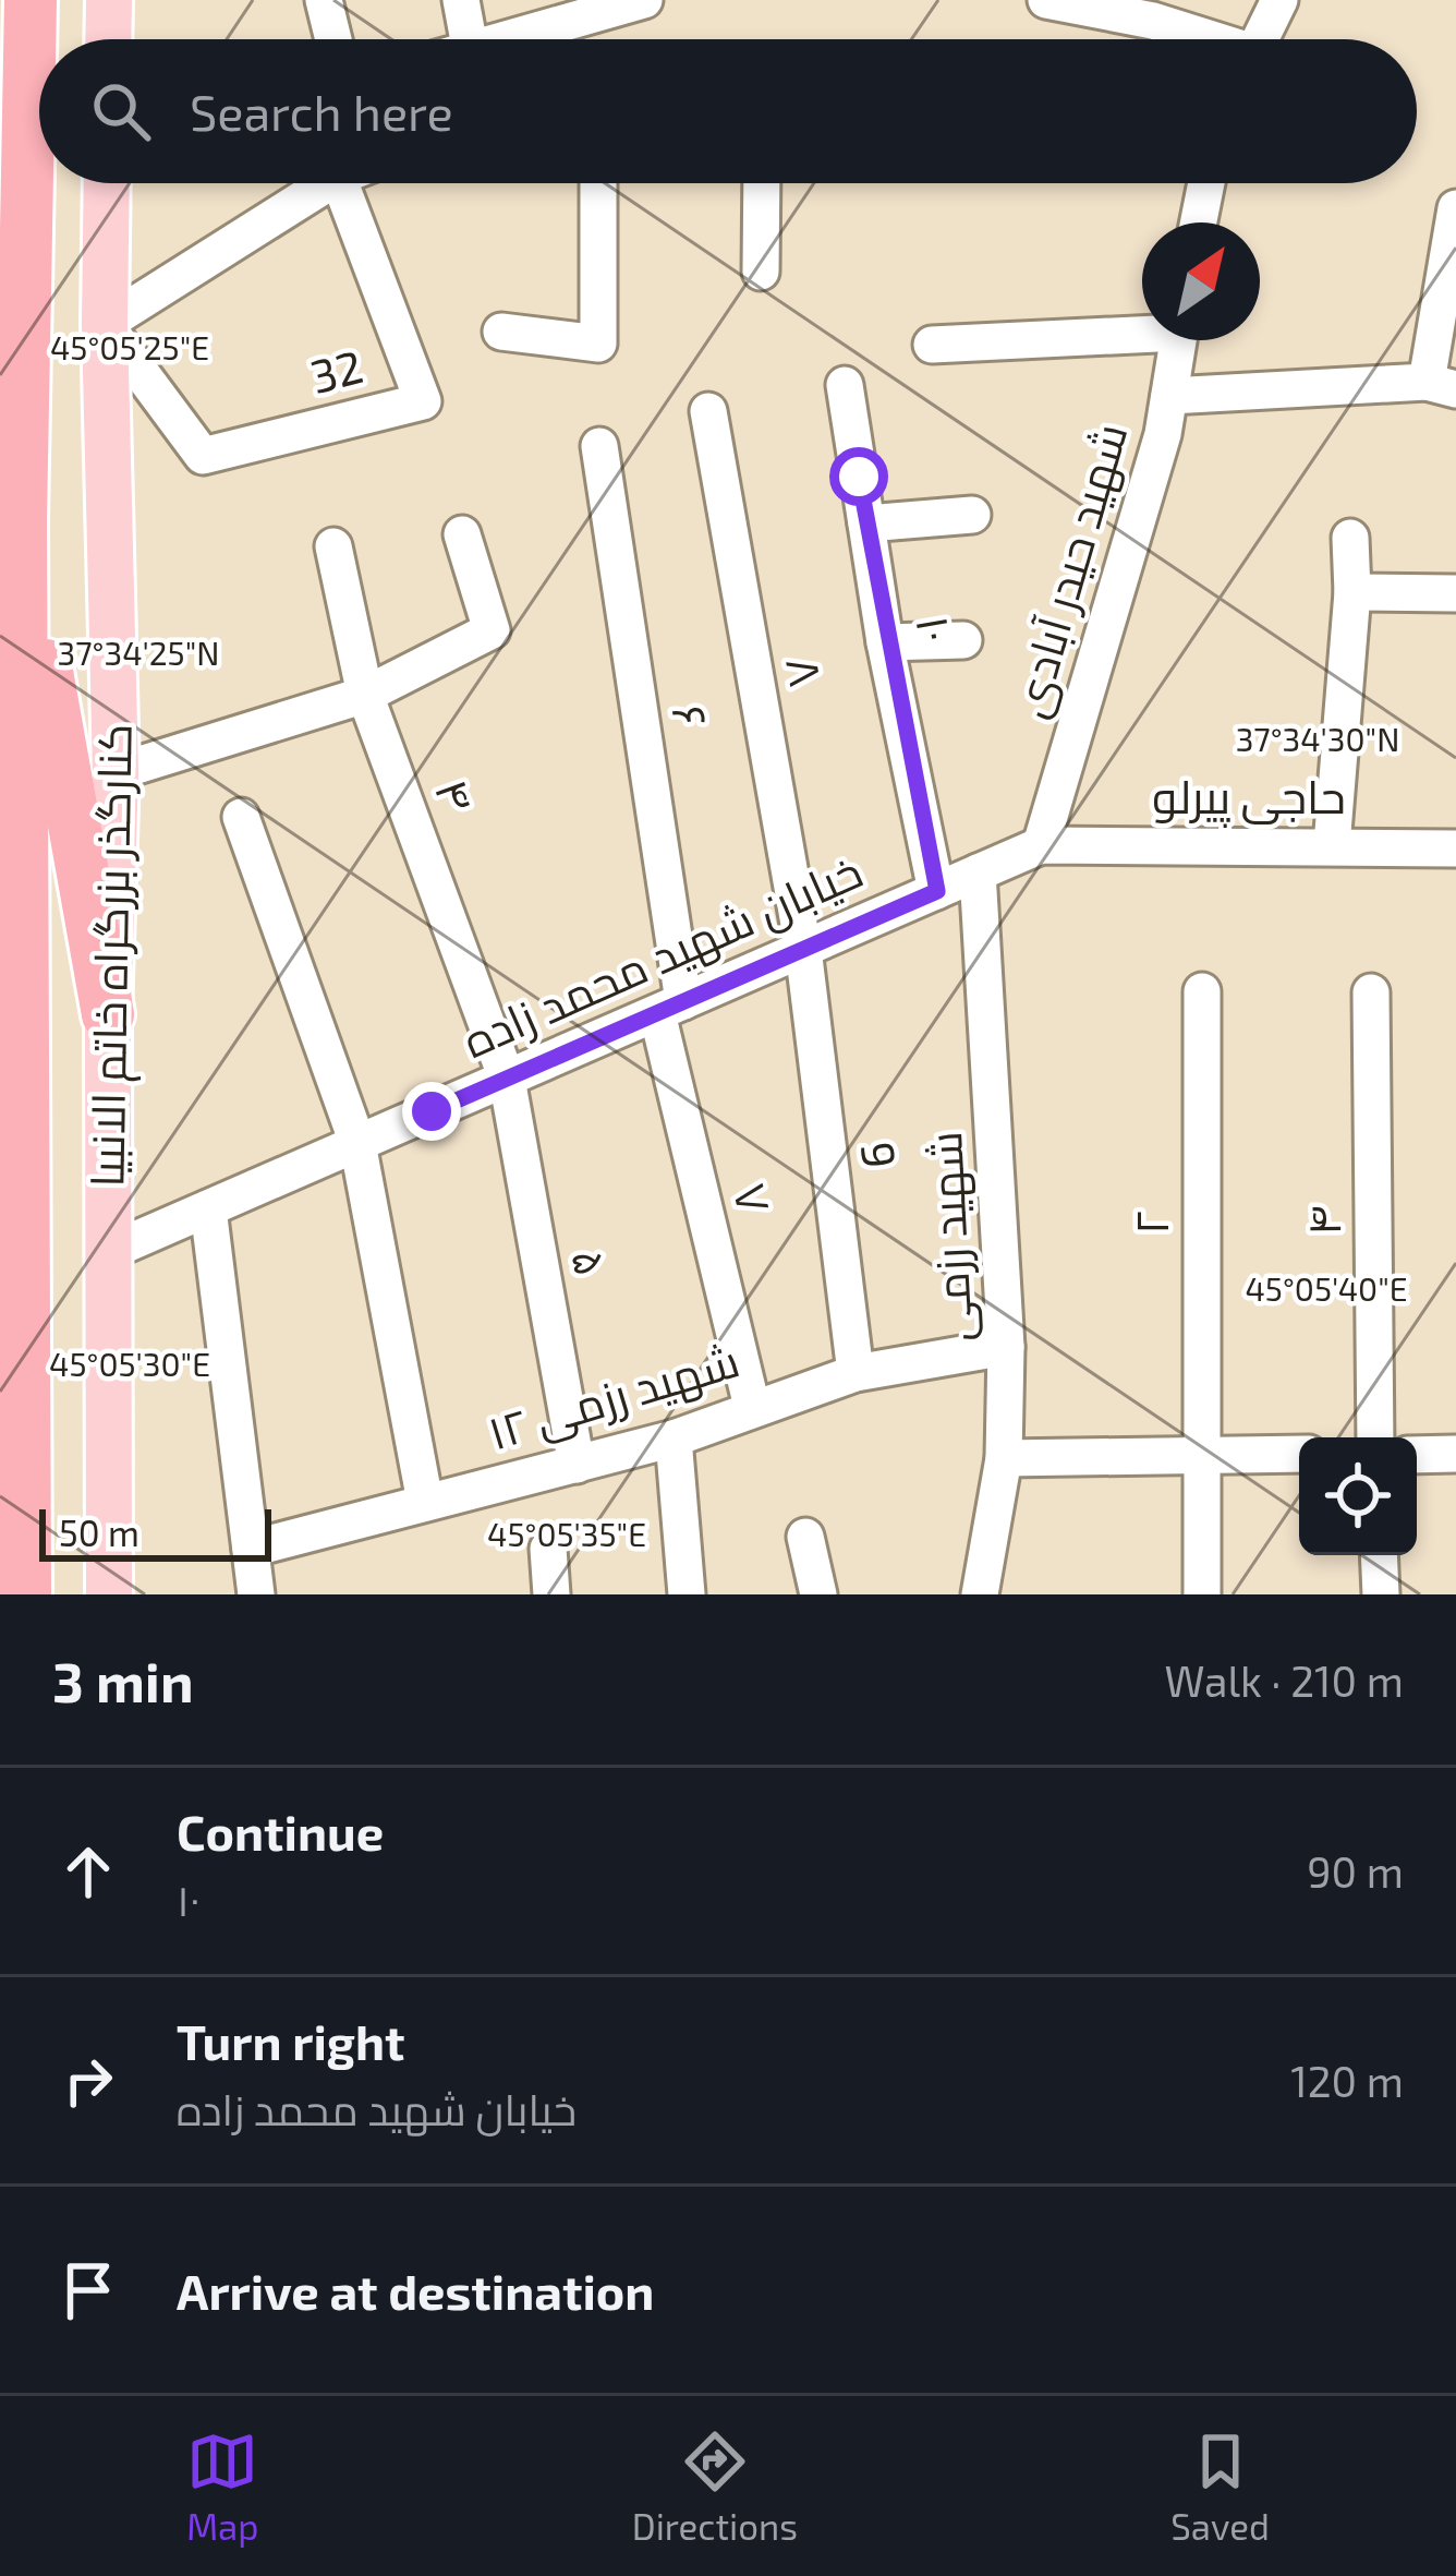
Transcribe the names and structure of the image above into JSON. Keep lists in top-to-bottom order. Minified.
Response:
{"streets":{"main road":["کنارگذر بزرگراه خاتم الانبیا"],"street":["32","شهید حیدر آبادی","۱۰","۸","۶","۴","حاجی پیرلو","خیابان شهید محمد زاده","9","۷","۲","شهید رزمی","۵","شهید رزمی ۱۲"]},"crossings":[["32","کنارگذر بزرگراه خاتم الانبیا"],["شهید حیدر آبادی","حاجی پیرلو"],["شهید حیدر آبادی","خیابان شهید محمد زاده"],["۱۰","خیابان شهید محمد زاده"],["۸","خیابان شهید محمد زاده"],["۸","9"],["۶","خیابان شهید محمد زاده"],["۶","۷"],["۴","خیابان شهید محمد زاده"],["۴","۵"],["حاجی پیرلو","خیابان شهید محمد زاده"],["کنارگذر بزرگراه خاتم الانبیا","خیابان شهید محمد زاده"],["خیابان شهید محمد زاده","9"],["خیابان شهید محمد زاده","۷"],["خیابان شهید محمد زاده","شهید رزمی"],["خیابان شهید محمد زاده","۵"],["9","شهید رزمی ۱۲"],["۷","شهید رزمی ۱۲"],["شهید رزمی","شهید رزمی ۱۲"],["۵","شهید رزمی ۱۲"]],"scale_bar":"50 m","north":"top right","page":{"search":"Search here","scale":"50 m","heading":["3 min","Walk · 210 m"],"list":[["Continue","۱۰","90 m"],["Turn right","خیابان شهید محمد زاده","120 m"],"Arrive at destination"],"nav":["Map","Directions","Saved"]},"coordinates":["45°05'25\"E","37°34'25\"N","37°34'30\"N","45°05'40\"E","45°05'30\"E","45°05'35\"E"]}
